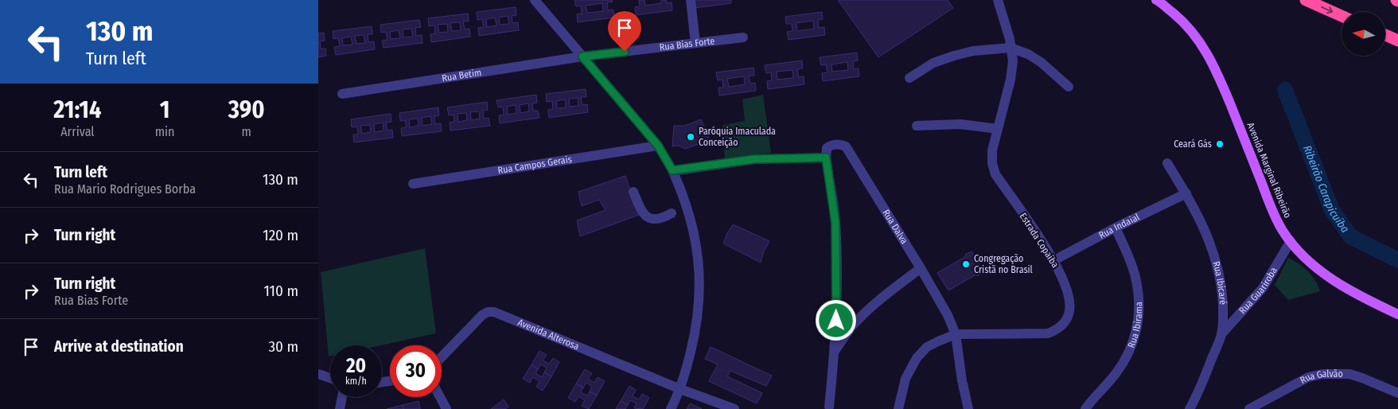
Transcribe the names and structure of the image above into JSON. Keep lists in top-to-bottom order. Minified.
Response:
{"streets":{"main road":["Avenida Marginal Ribeirão"],"street":["Rua Bias Forte","Rua Betim","Rua Campos Gerais","Rua Indaial","Rua Dalva","Estrada Copaíba","Rua Ibicaré","Rua Guariroba","Rua Ibirama","Avenida Alterosa","Rua Galvão"]},"crossings":[["Rua Bias Forte","Rua Betim"],["Avenida Marginal Ribeirão","Rua Guariroba"],["Rua Indaial","Estrada Copaíba"],["Rua Indaial","Rua Ibicaré"],["Rua Indaial","Rua Ibirama"],["Rua Dalva","Estrada Copaíba"],["Rua Ibicaré","Rua Guariroba"]],"water":["Ribeirão Carapicuíba"],"places":["Paróquia Imaculada Conceição","Ceará Gás","Congregação Cristã no Brasil"],"north":"left","page":{"turn":["130 m","Turn left"],"eta":["21:14","Arrival","1","min","390","m"],"list":[{"name":"Turn left","note":"Rua Mario Rodrigues Borba","value":"130 m"},{"name":"Turn right","value":"120 m"},{"name":"Turn right","note":"Rua Bias Forte","value":"110 m"},{"name":"Arrive at destination","value":"30 m"}],"speed":"20 km/h","limit":"30"}}
